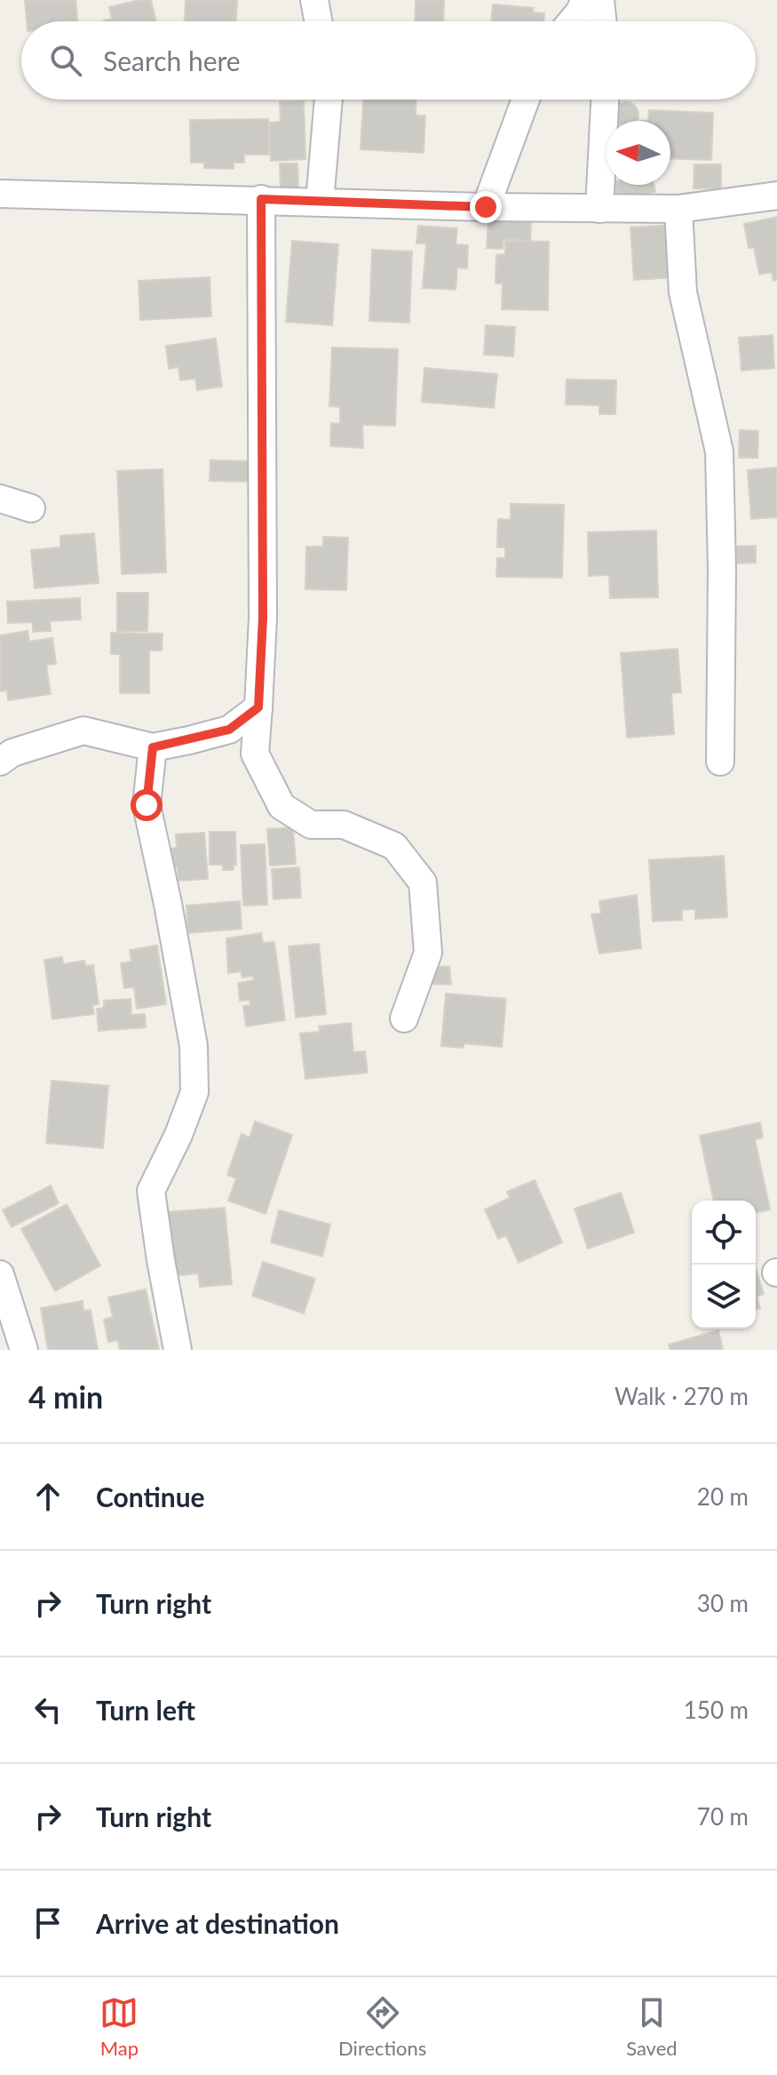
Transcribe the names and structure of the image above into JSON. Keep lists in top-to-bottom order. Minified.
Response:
{"north":"left","page":{"search":"Search here","heading":["4 min","Walk · 270 m"],"list":[["Continue","20 m"],["Turn right","30 m"],["Turn left","150 m"],["Turn right","70 m"],"Arrive at destination"],"nav":["Map","Directions","Saved"]}}
